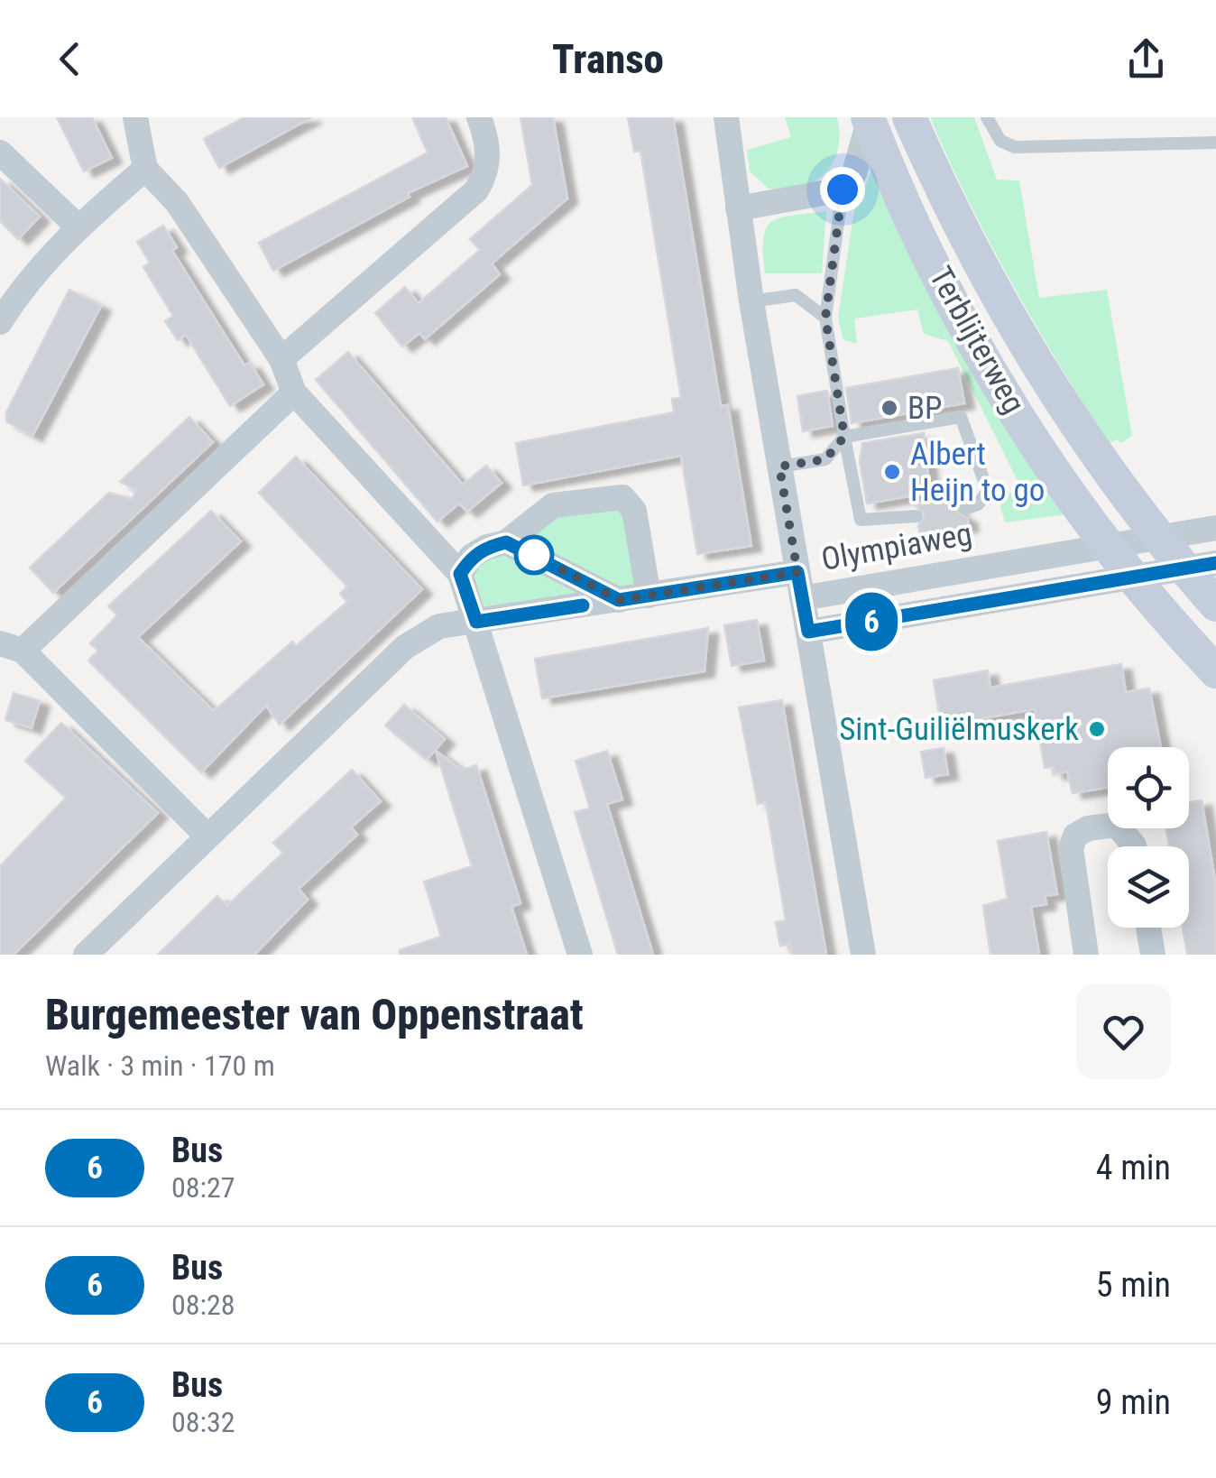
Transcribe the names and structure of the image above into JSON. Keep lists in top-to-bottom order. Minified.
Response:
{"streets":{"main road":["Terblijterweg"],"street":["Olympiaweg"]},"crossings":[["Terblijterweg","Olympiaweg"]],"places":["BP","Albert Heijn to go","Sint-Guiliëlmuskerk"],"lines":["bus line 6"],"page":{"header":"Transo","on_map":"6","heading":["Burgemeester van Oppenstraat","Walk · 3 min · 170 m"],"list":[{"mark":"6","name":"Bus","note":"08:27","value":"4 min"},{"mark":"6","name":"Bus","note":"08:28","value":"5 min"},{"mark":"6","name":"Bus","note":"08:32","value":"9 min"}]}}
